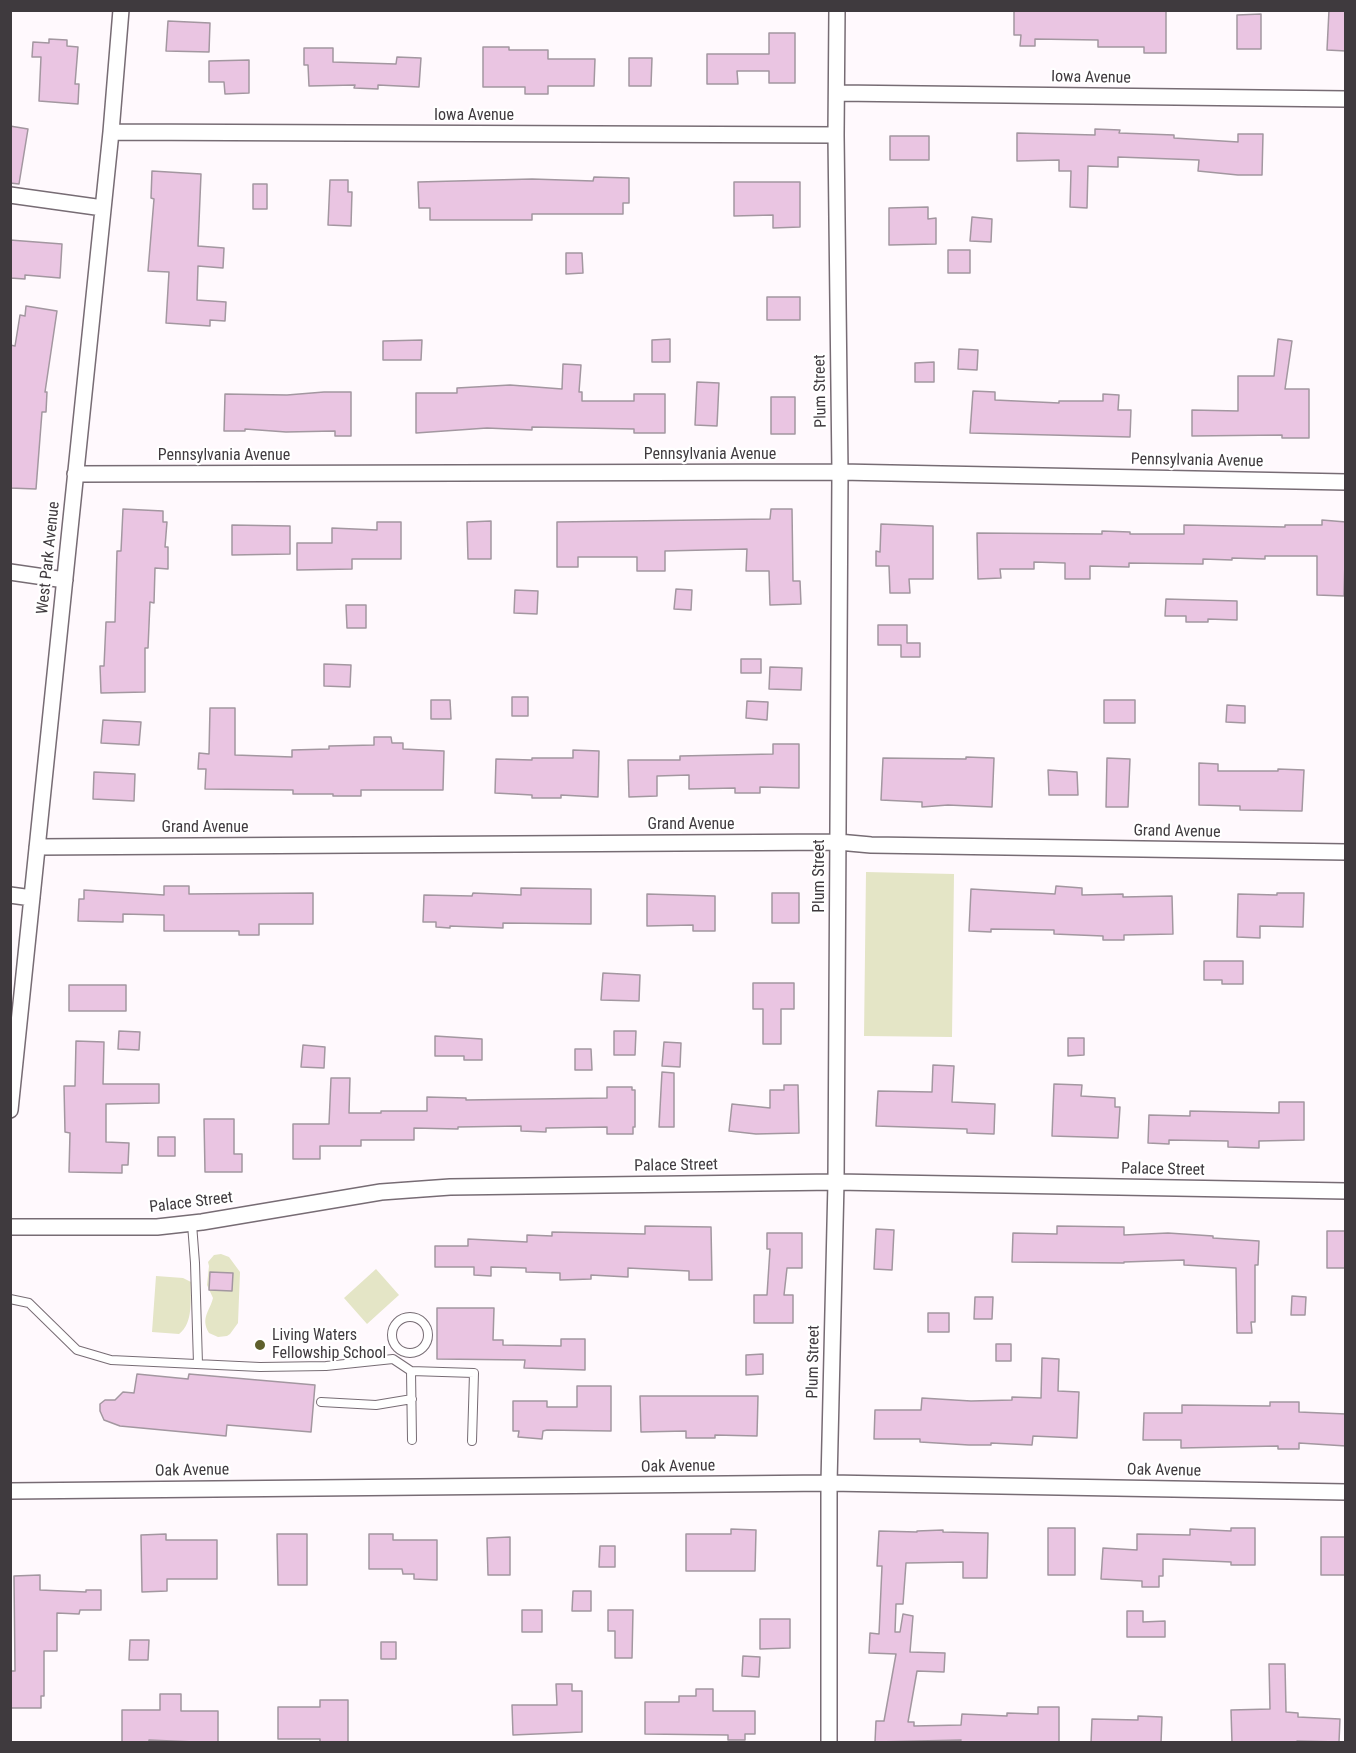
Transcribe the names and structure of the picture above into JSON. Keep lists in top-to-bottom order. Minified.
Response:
{"streets":{"street":["Iowa Avenue","Plum Street","Pennsylvania Avenue","West Park Avenue","Grand Avenue","Palace Street","Oak Avenue"]},"crossings":[["Iowa Avenue","Plum Street"],["Iowa Avenue","West Park Avenue"],["Plum Street","Pennsylvania Avenue"],["Plum Street","Grand Avenue"],["Plum Street","Palace Street"],["Plum Street","Oak Avenue"],["Pennsylvania Avenue","West Park Avenue"],["West Park Avenue","Grand Avenue"]],"places":["Living Waters Fellowship School"]}
